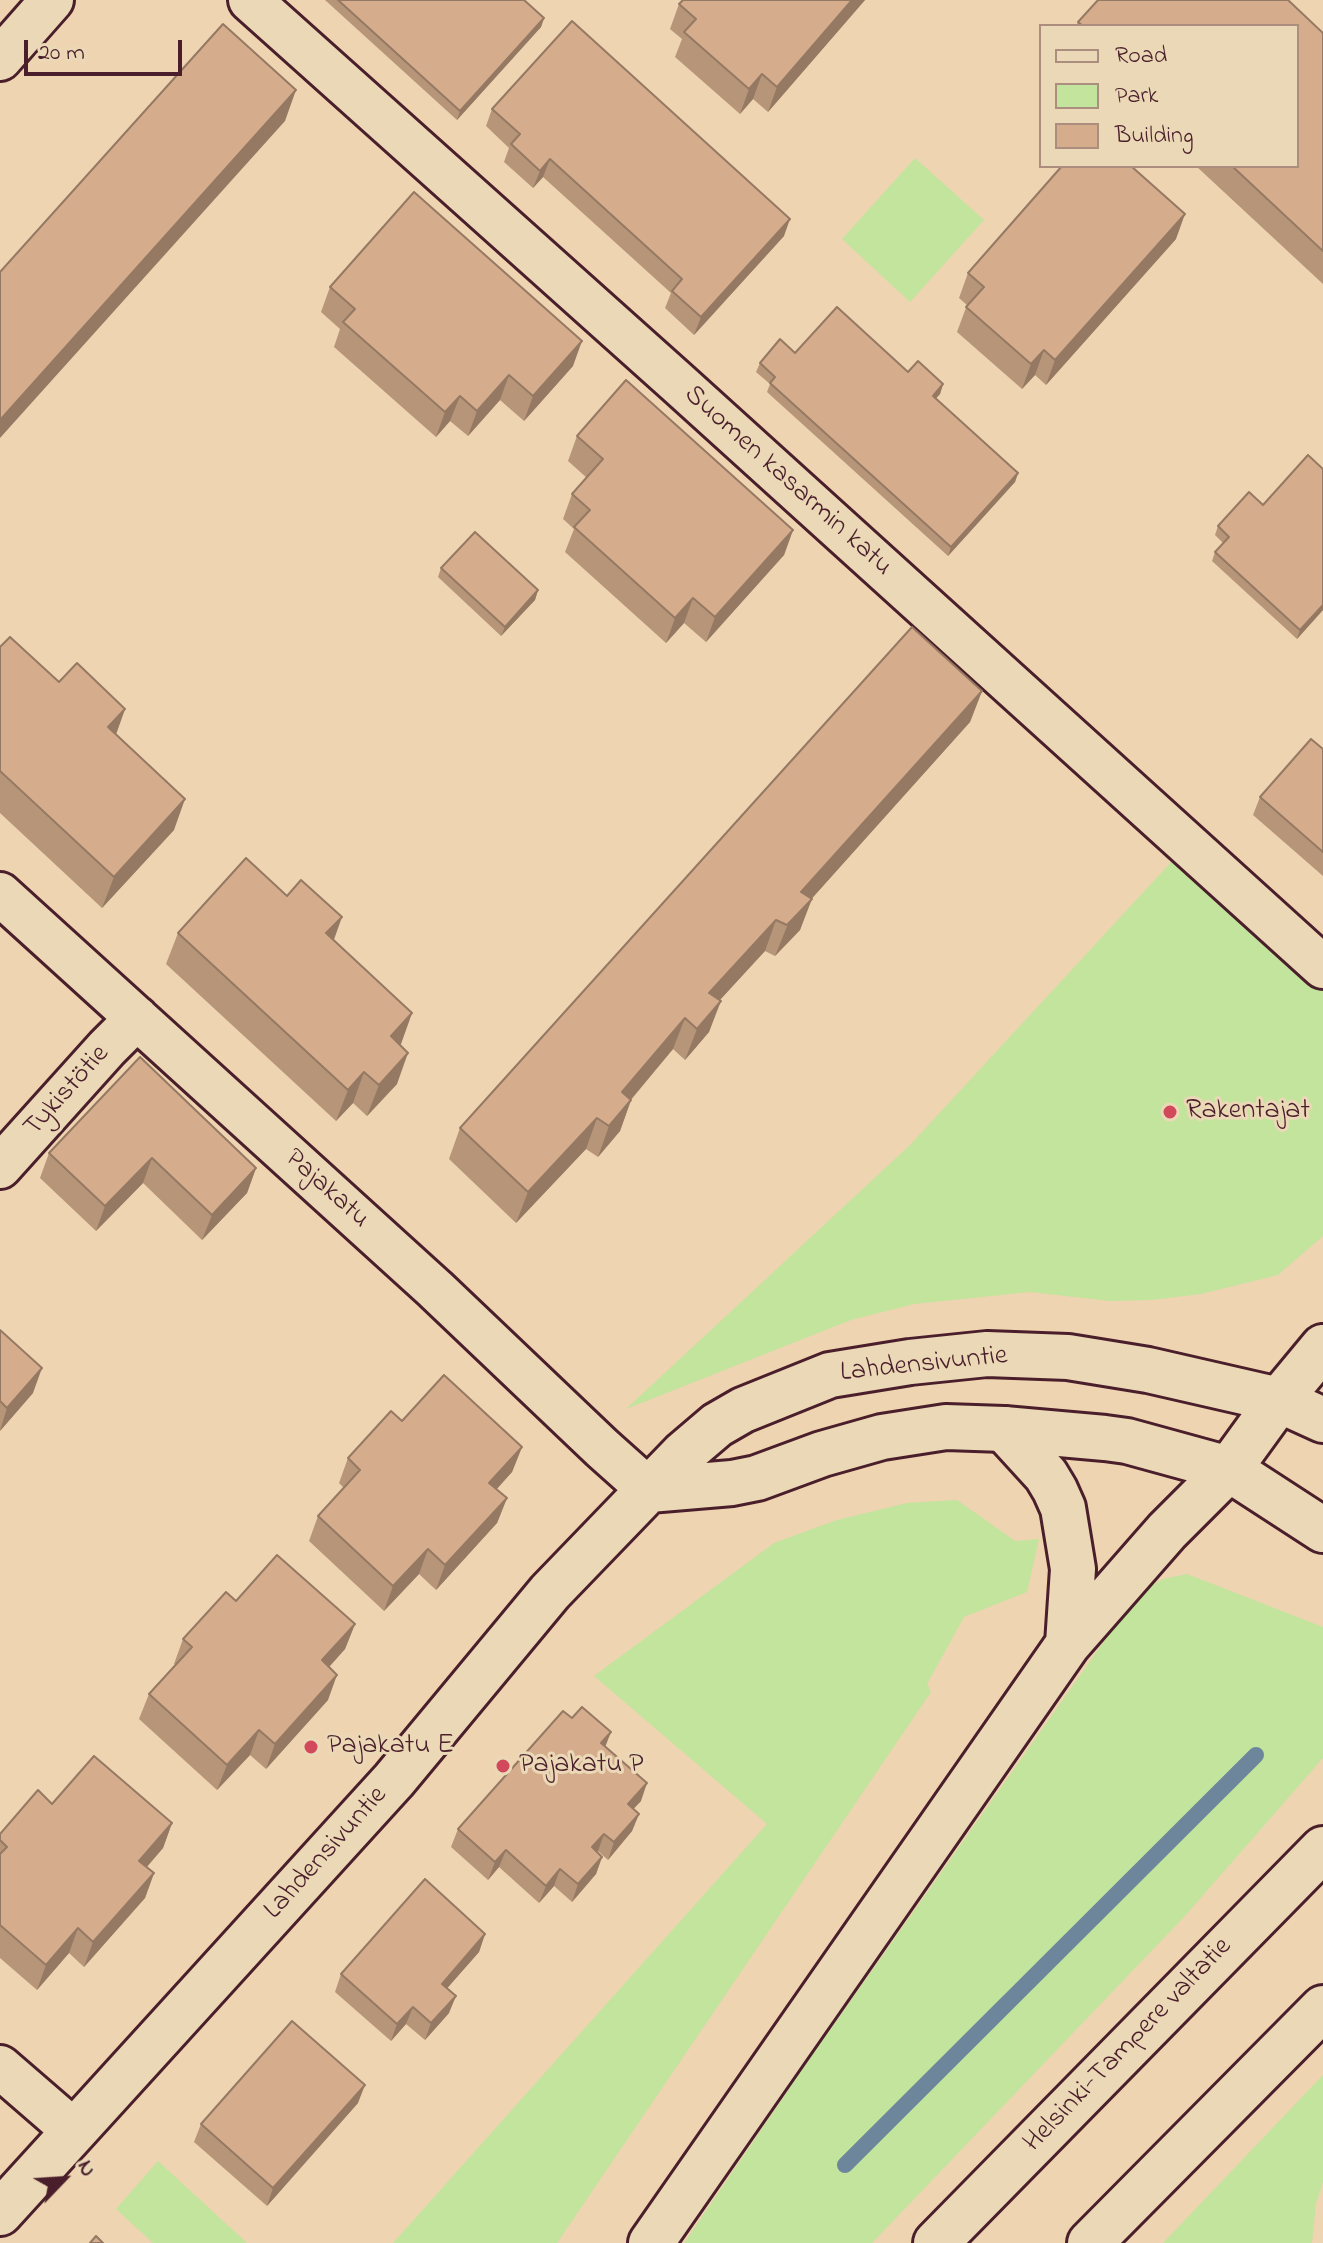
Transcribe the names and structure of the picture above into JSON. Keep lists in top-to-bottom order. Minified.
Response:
{"streets":{"main road":["Lahdensivuntie","Helsinki-Tampere valtatie"],"street":["Suomen kasarmin katu","Tykistötie","Pajakatu"]},"crossings":[["Tykistötie","Pajakatu"],["Pajakatu","Lahdensivuntie"]],"places":["Rakentajat","Pajakatu E","Pajakatu P"],"legend":["Road","Park","Building"],"scale_bar":"20 m","north":"top right"}
